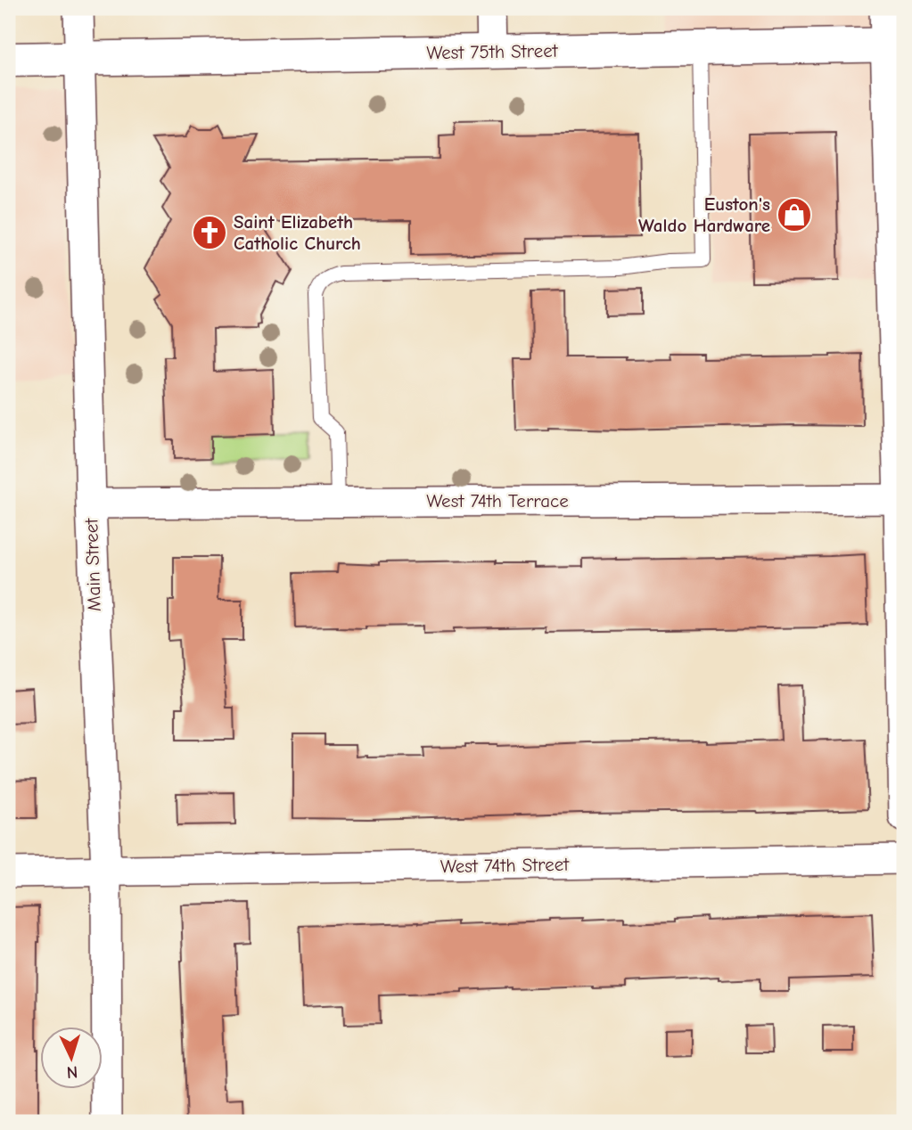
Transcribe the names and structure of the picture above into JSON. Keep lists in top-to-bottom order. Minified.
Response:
{"streets":{"main road":["West 75th Street"],"street":["West 74th Terrace","Main Street","West 74th Street"]},"crossings":[["West 75th Street","Main Street"],["West 74th Terrace","Main Street"],["Main Street","West 74th Street"]],"places":{"shop":["Euston's Waldo Hardware"],"church":["Saint Elizabeth Catholic Church"]},"north":"bottom"}
